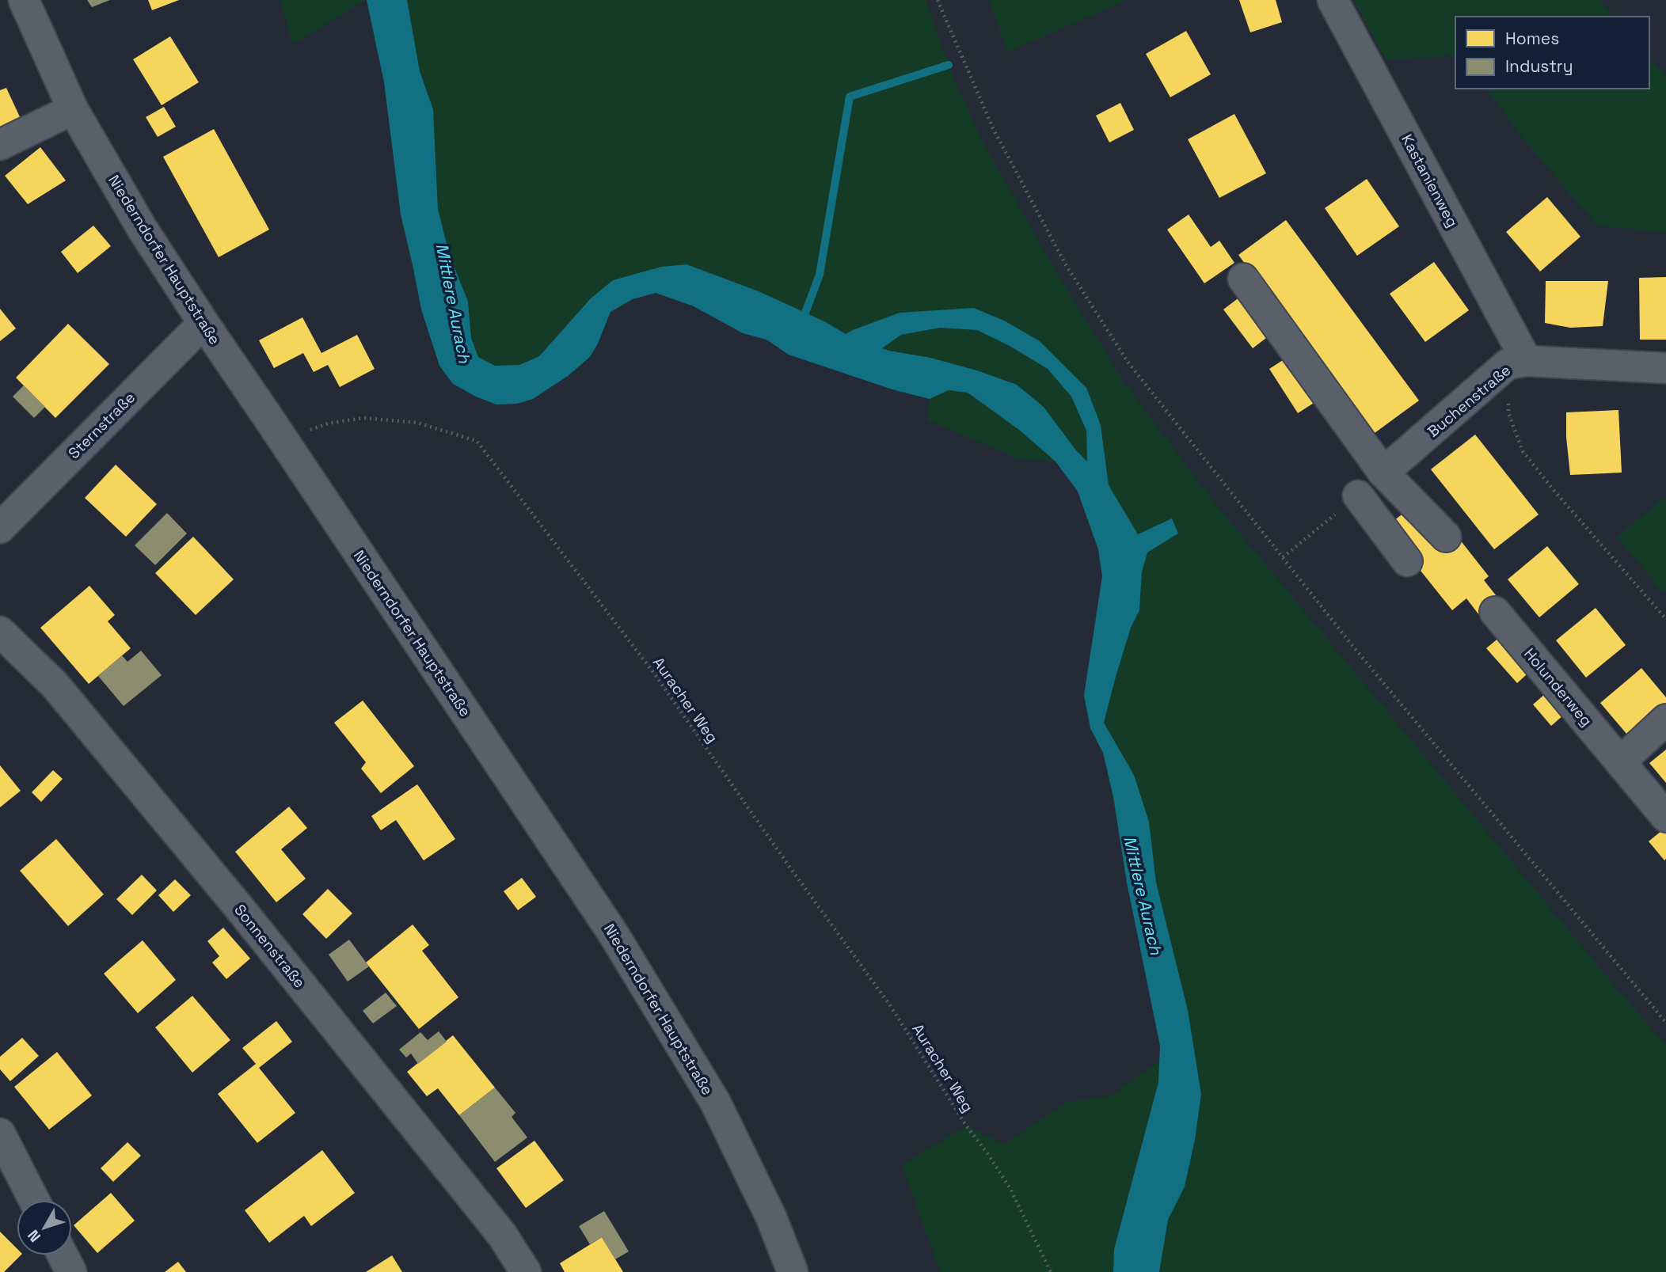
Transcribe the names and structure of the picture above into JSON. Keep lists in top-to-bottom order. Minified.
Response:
{"streets":{"street":["Kastanienweg","Niederndorfer Hauptstraße","Buchenstraße","Sternstraße","Holunderweg","Sonnenstraße"],"path":["Auracher Weg"]},"crossings":[["Kastanienweg","Buchenstraße"],["Niederndorfer Hauptstraße","Sternstraße"]],"water":["Mittlere Aurach"],"legend":["Homes","Industry"],"north":"bottom left"}
